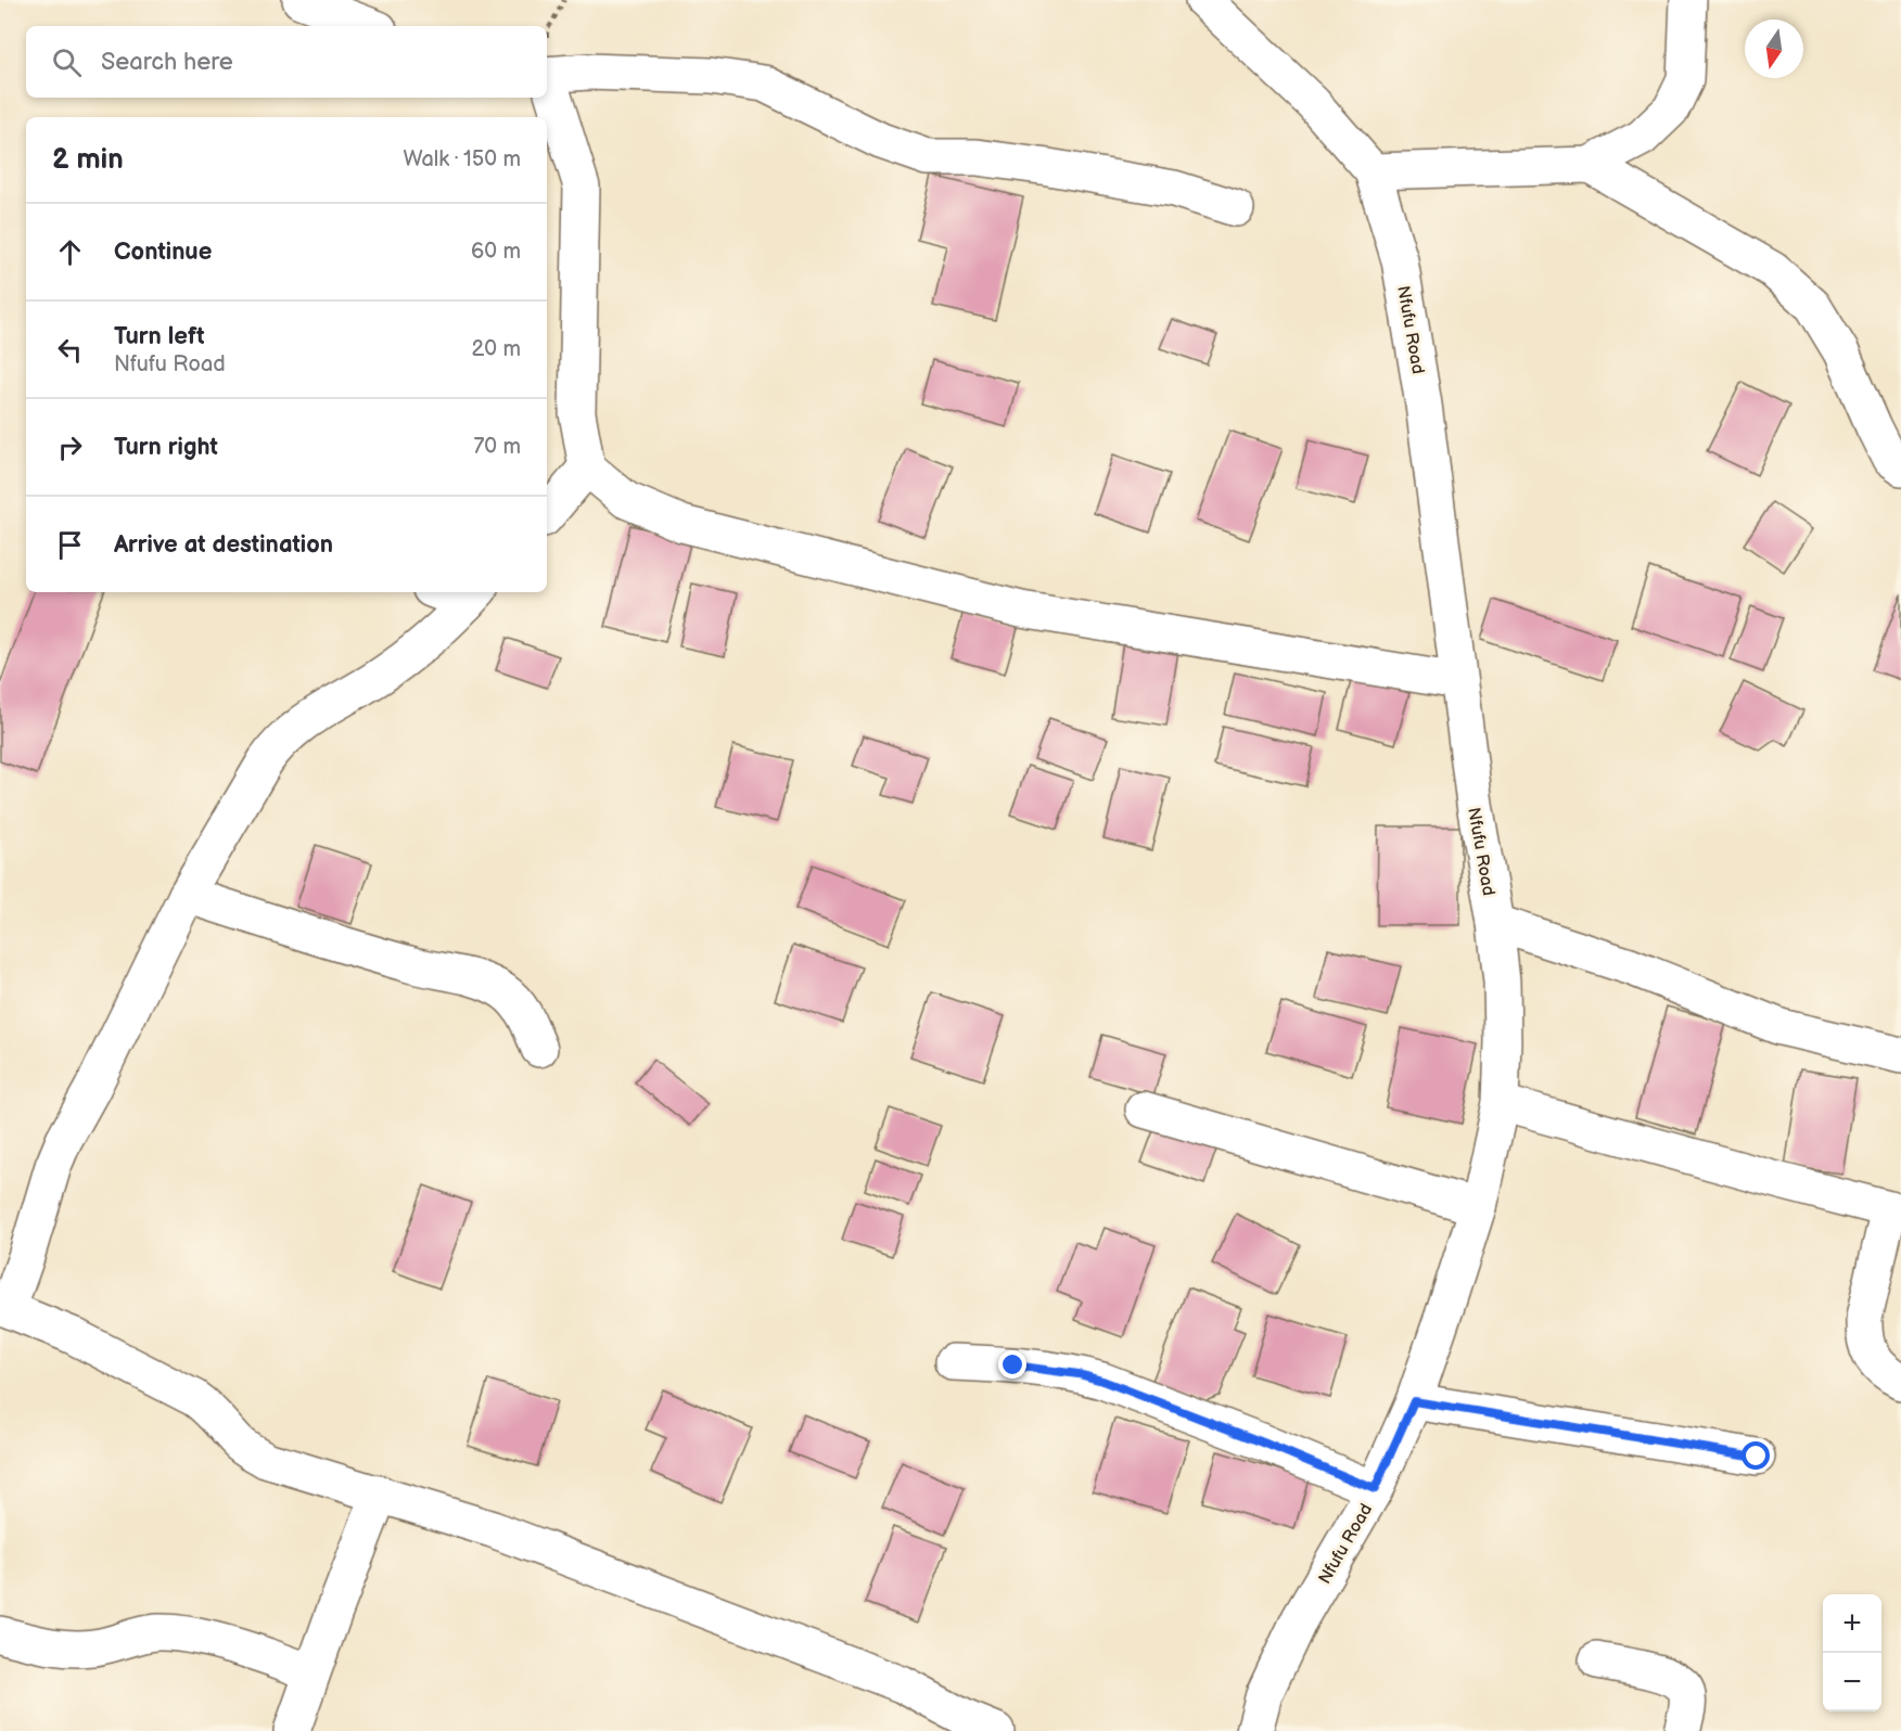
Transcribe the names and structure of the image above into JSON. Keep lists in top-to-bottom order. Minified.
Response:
{"streets":{"street":["Nfufu Road"]},"north":"bottom","page":{"search":"Search here","heading":["2 min","Walk · 150 m"],"list":[["Continue","60 m"],["Turn left","Nfufu Road","20 m"],["Turn right","70 m"],"Arrive at destination"],"map_buttons":["+","−"]}}
